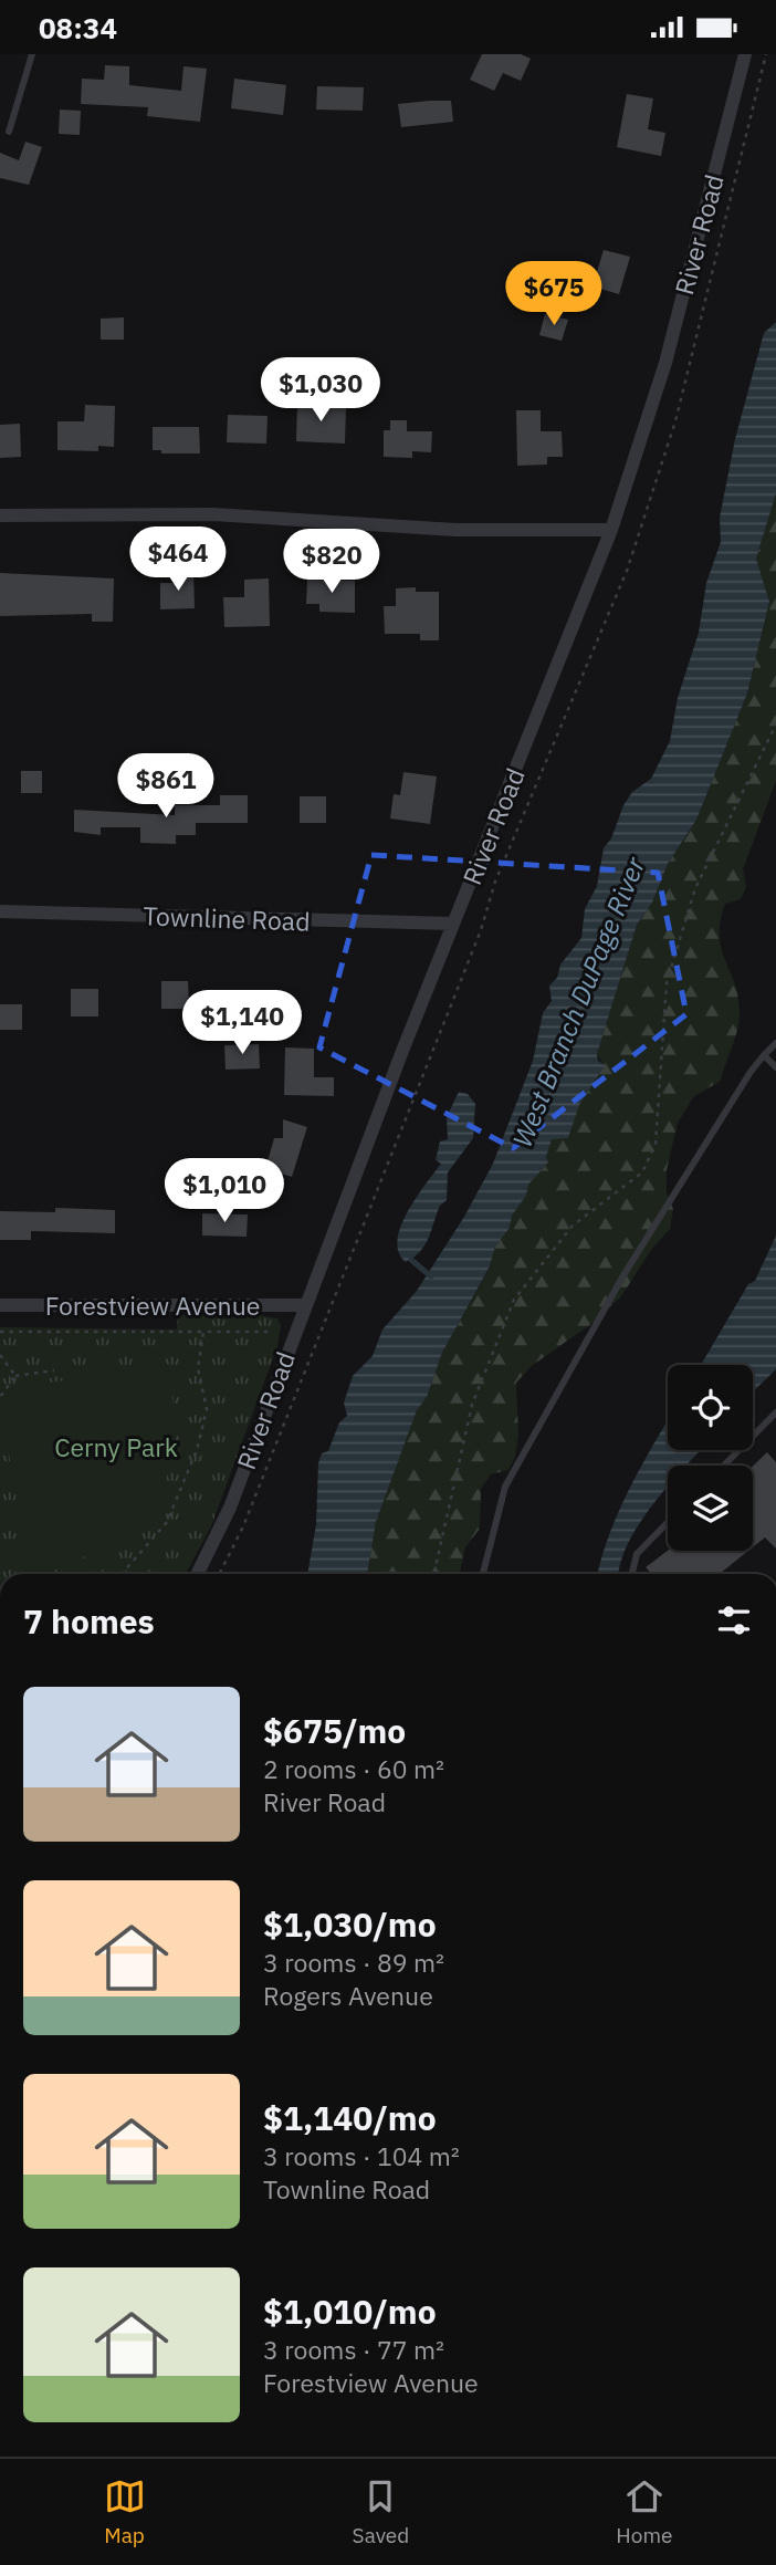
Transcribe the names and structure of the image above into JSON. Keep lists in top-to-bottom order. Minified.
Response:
{"streets":{"street":["River Road","Townline Road","Forestview Avenue"]},"crossings":[["River Road","Townline Road"],["River Road","Forestview Avenue"]],"water":["West Branch DuPage River"],"parks":["Cerny Park"],"page":{"status":"08:34","price":["$675","$1,030","$464","$820","$861","$1,140","$1,010"],"heading":"7 homes","list":[{"name":"$675/mo","note":"2 rooms · 60 m² · River Road"},{"name":"$1,030/mo","note":"3 rooms · 89 m² · Rogers Avenue"},{"name":"$1,140/mo","note":"3 rooms · 104 m² · Townline Road"},{"name":"$1,010/mo","note":"3 rooms · 77 m² · Forestview Avenue"}],"tabs":["Map","Saved","Home"]}}
